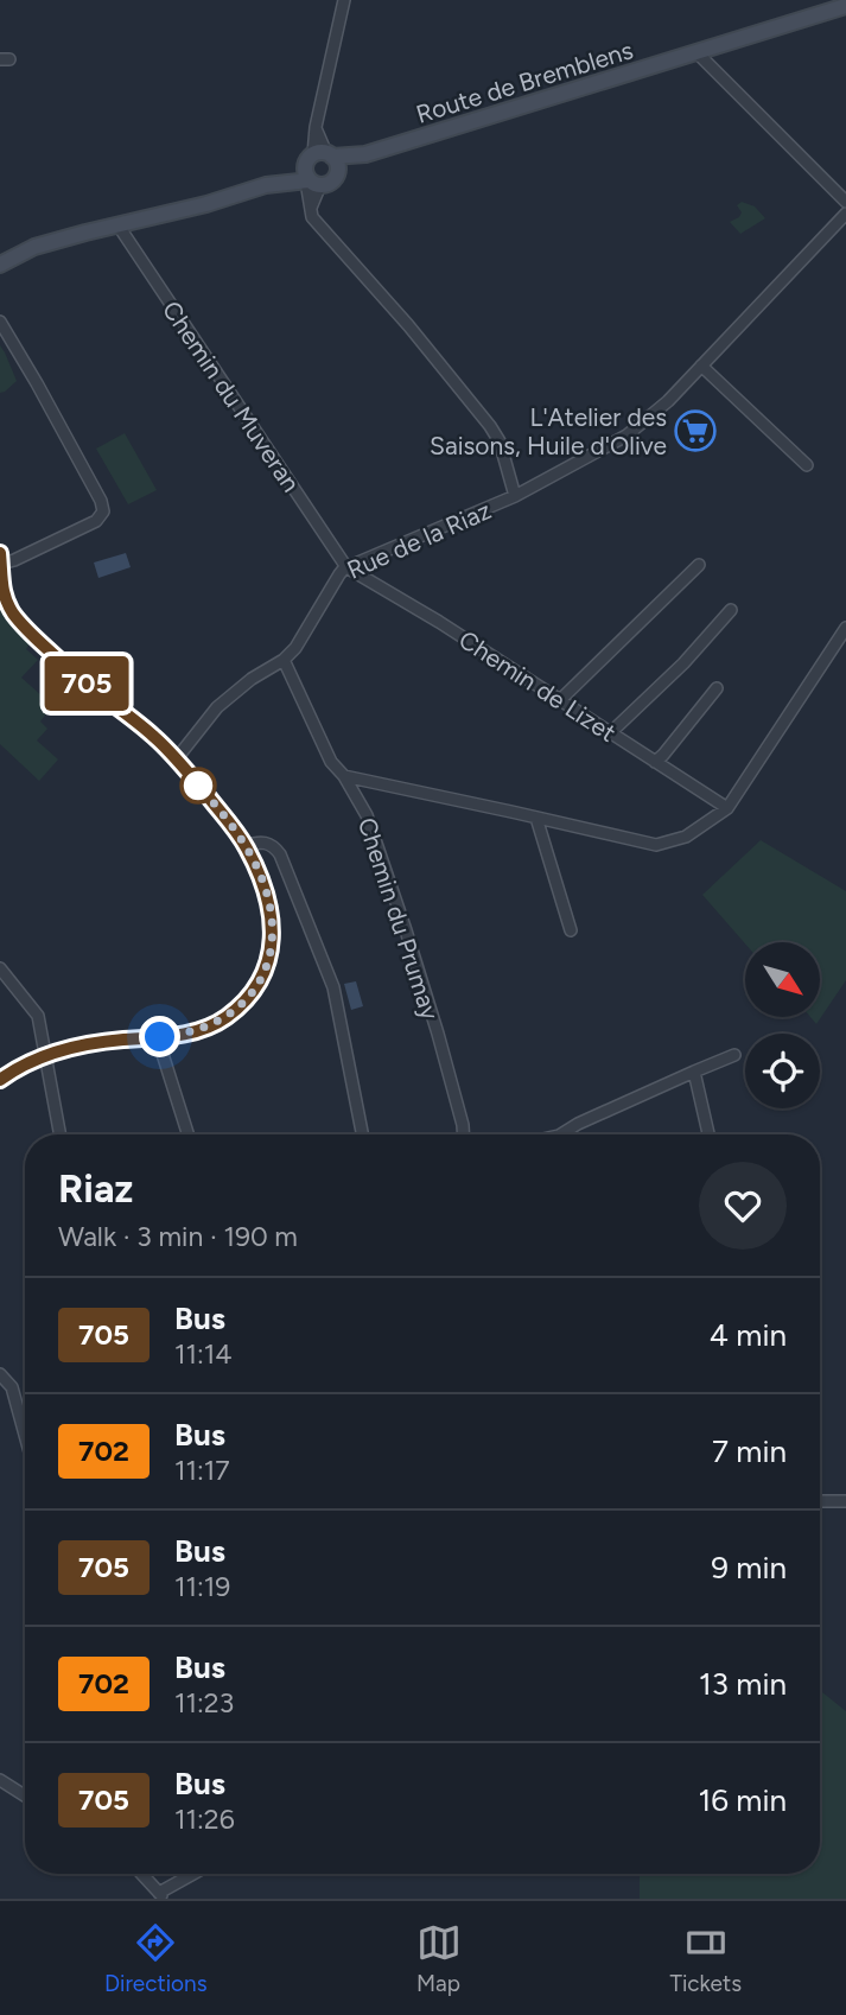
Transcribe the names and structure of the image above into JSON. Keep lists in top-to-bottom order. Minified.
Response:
{"streets":{"street":["Route de Bremblens","Chemin du Muveran","Rue de la Riaz","Chemin de Lizet","Chemin du Prumay"]},"crossings":[["Route de Bremblens","Chemin du Muveran"],["Chemin du Muveran","Rue de la Riaz"],["Chemin du Muveran","Chemin de Lizet"],["Rue de la Riaz","Chemin de Lizet"],["Rue de la Riaz","Chemin du Prumay"]],"places":{"supermarket":["L'Atelier des Saisons, Huile d'Olive"]},"lines":["bus line 705"],"north":"bottom right","page":{"on_map":"705","heading":["Riaz","Walk · 3 min · 190 m"],"list":[{"mark":"705","name":"Bus","note":"11:14","value":"4 min"},{"mark":"702","name":"Bus","note":"11:17","value":"7 min"},{"mark":"705","name":"Bus","note":"11:19","value":"9 min"},{"mark":"702","name":"Bus","note":"11:23","value":"13 min"},{"mark":"705","name":"Bus","note":"11:26","value":"16 min"}],"tabs":["Directions","Map","Tickets"]}}
